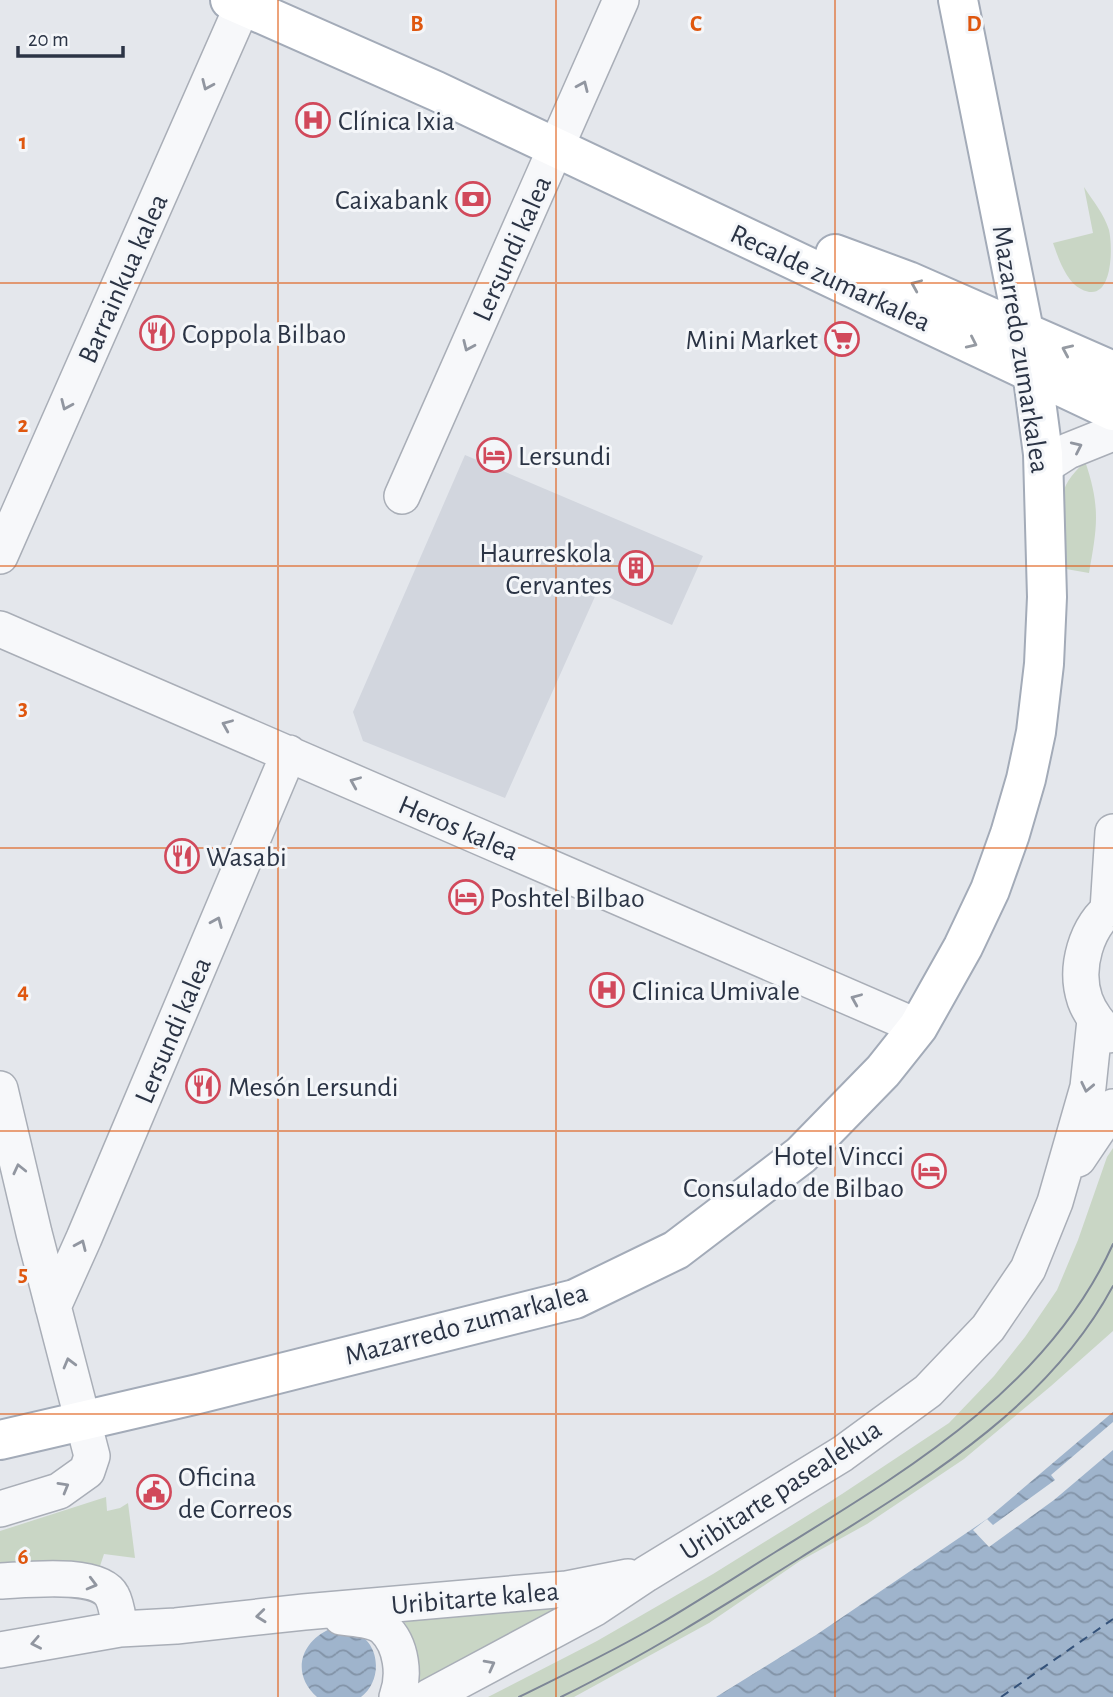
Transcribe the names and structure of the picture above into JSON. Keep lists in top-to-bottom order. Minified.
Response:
{"streets":{"main road":["Recalde zumarkalea","Mazarredo zumarkalea"],"street":["Lersundi kalea","Barrainkua kalea","Heros kalea","Uribitarte pasealekua","Uribitarte kalea"]},"crossings":[["Lersundi kalea","Recalde zumarkalea"],["Lersundi kalea","Heros kalea"],["Recalde zumarkalea","Barrainkua kalea"],["Recalde zumarkalea","Mazarredo zumarkalea"],["Mazarredo zumarkalea","Heros kalea"],["Uribitarte pasealekua","Uribitarte kalea"]],"one_way":["Barrainkua kalea","Heros kalea","Uribitarte kalea"],"places":{"hospital":["Clínica Ixia","Clinica Umivale"],"bank":["Caixabank"],"restaurant":["Coppola Bilbao","Wasabi","Mesón Lersundi"],"supermarket":["Mini Market"],"hotel":["Lersundi","Poshtel Bilbao","Hotel Vincci Consulado de Bilbao"],"building":["Haurreskola Cervantes"],"public building":["Oficina de Correos"]},"scale_bar":"20 m","grid":{"columns":["B","C","D"],"rows":["1","2","3","4","5","6"]}}
